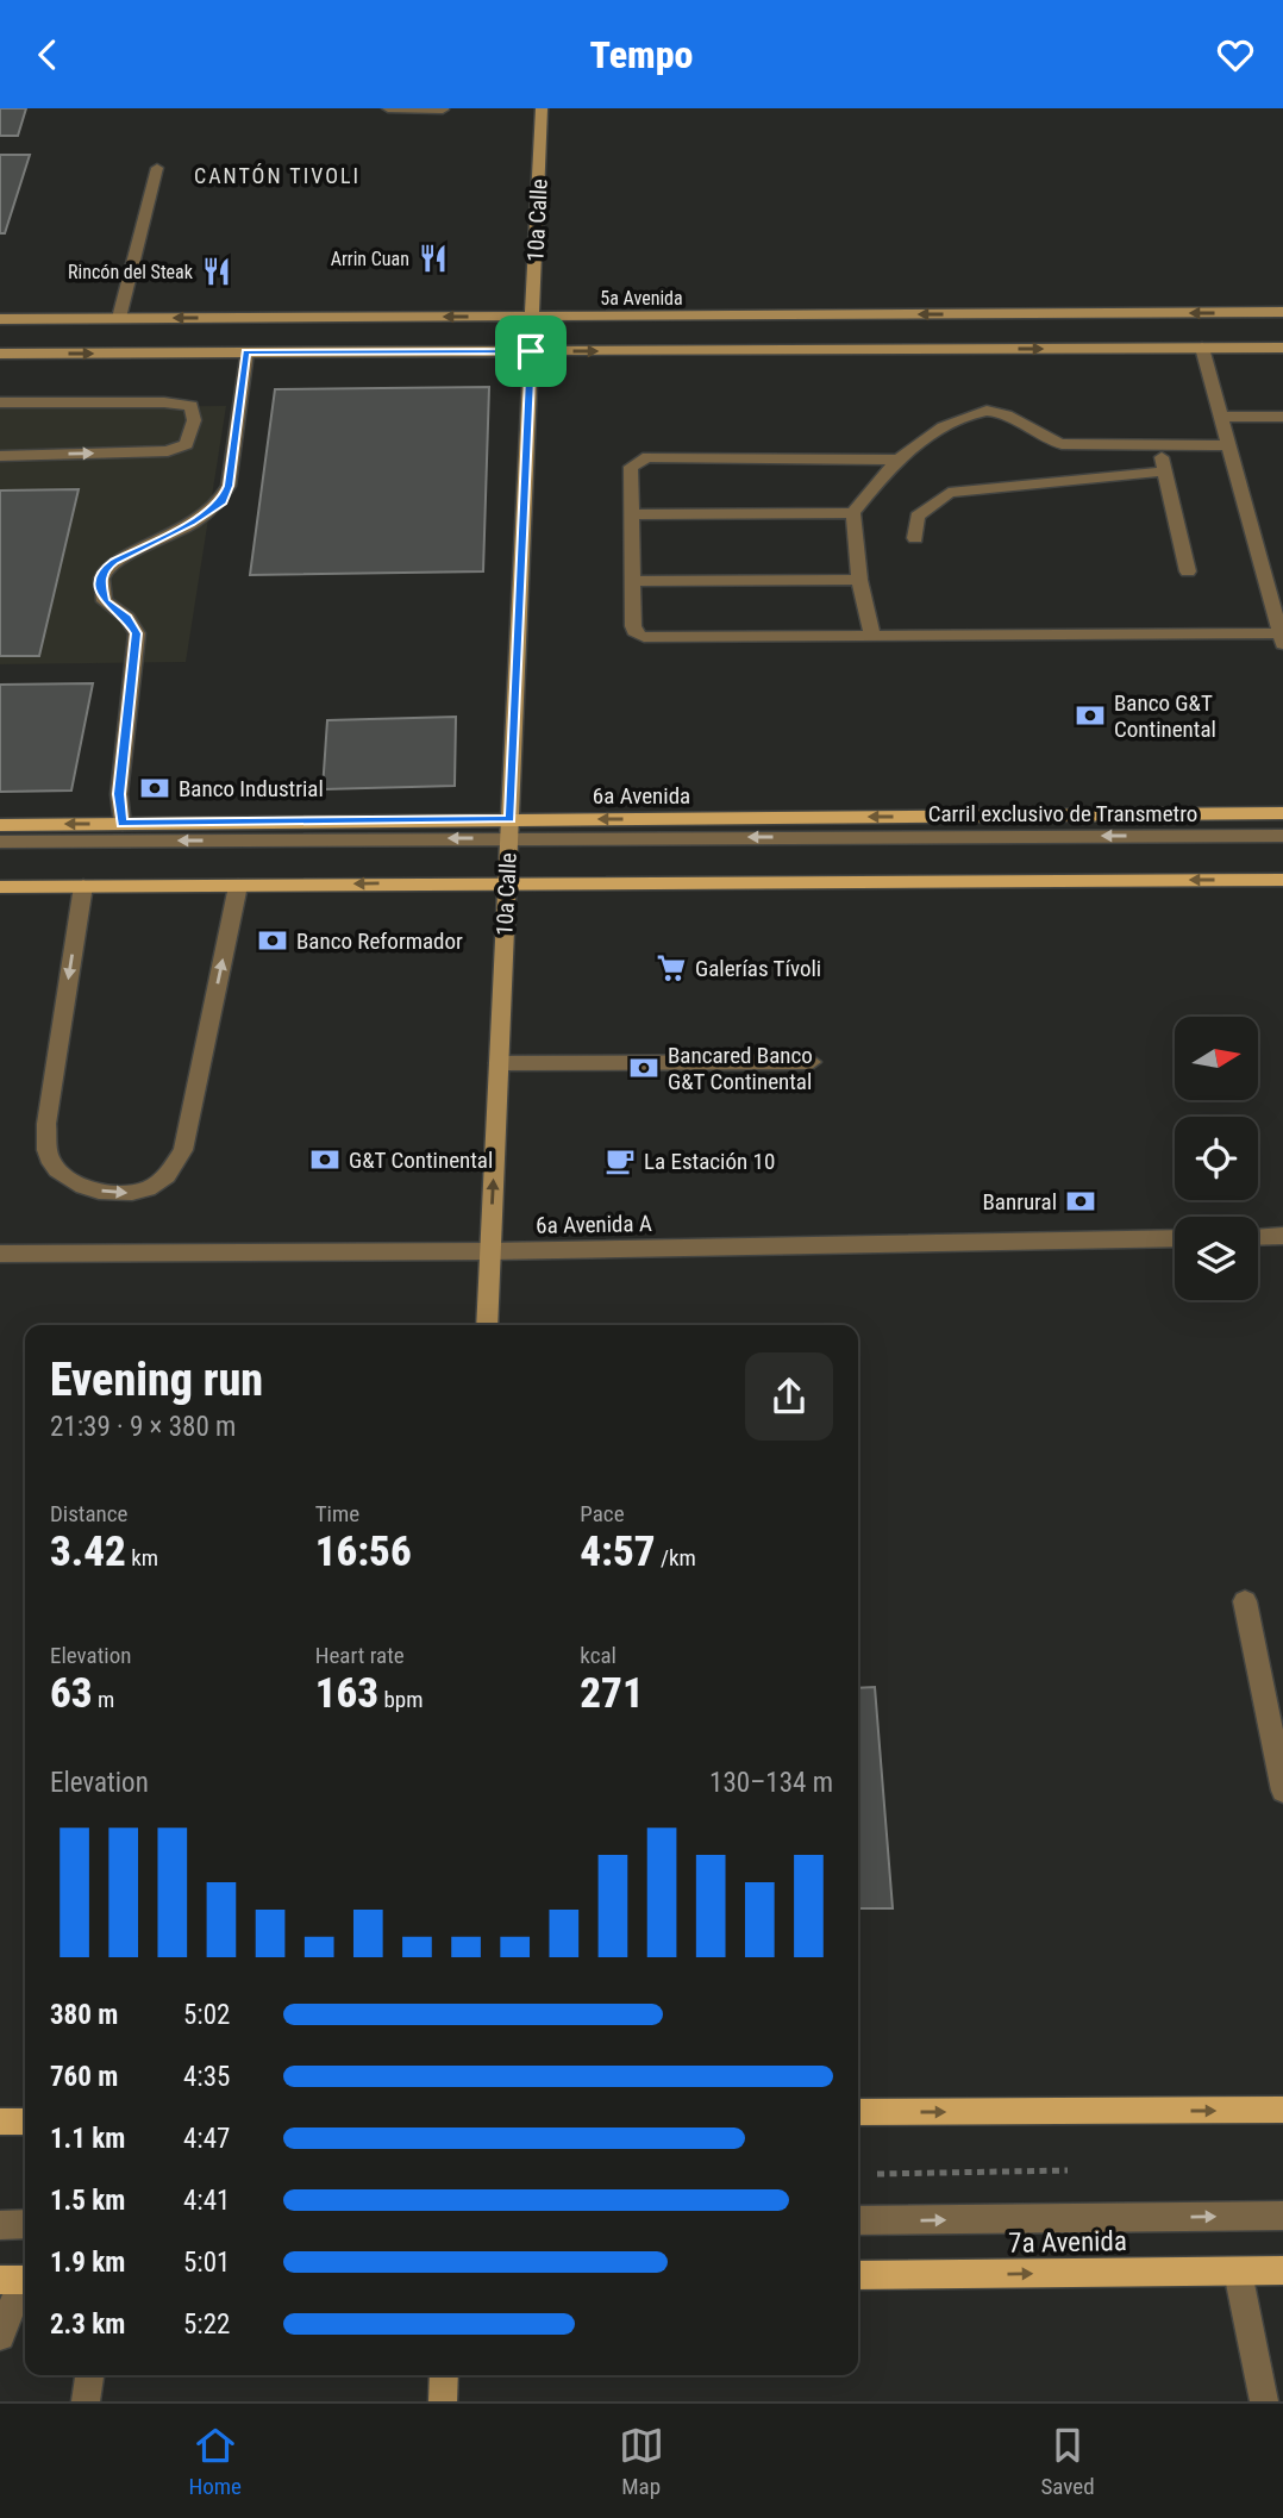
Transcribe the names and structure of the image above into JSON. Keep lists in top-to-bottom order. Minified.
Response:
{"streets":{"main road":["6a Avenida","7a Avenida"],"street":["10a Calle","5a Avenida","Carril exclusivo de Transmetro","6a Avenida A"]},"crossings":[["10a Calle","5a Avenida"],["10a Calle","6a Avenida"],["10a Calle","Carril exclusivo de Transmetro"],["10a Calle","6a Avenida A"],["6a Avenida","Carril exclusivo de Transmetro"]],"one_way":["Carril exclusivo de Transmetro"],"districts":["CANTÓN TIVOLI"],"places":{"restaurant":["Arrin Cuan","Rincón del Steak"],"bank":["Banco G&T Continental","Banco Industrial","Banco Reformador","Bancared Banco G&T Continental","G&T Continental","Banrural"],"supermarket":["Galerías Tívoli"],"cafe":["La Estación 10"]},"north":"right","page":{"header":"Tempo","heading":["Evening run","21:39 · 9 × 380 m"],"stats":[["Distance","3.42 km"],["Time","16:56"],["Pace","4:57 /km"],["Elevation","63 m"],["Heart rate","163 bpm"],["kcal","271"]],"chart":["Elevation","130–134 m"],"list":[{"name":"380 m","note":"5:02"},{"name":"760 m","note":"4:35"},{"name":"1.1 km","note":"4:47"},{"name":"1.5 km","note":"4:41"},{"name":"1.9 km","note":"5:01"},{"name":"2.3 km","note":"5:22"}],"tabs":["Home","Map","Saved"]}}
